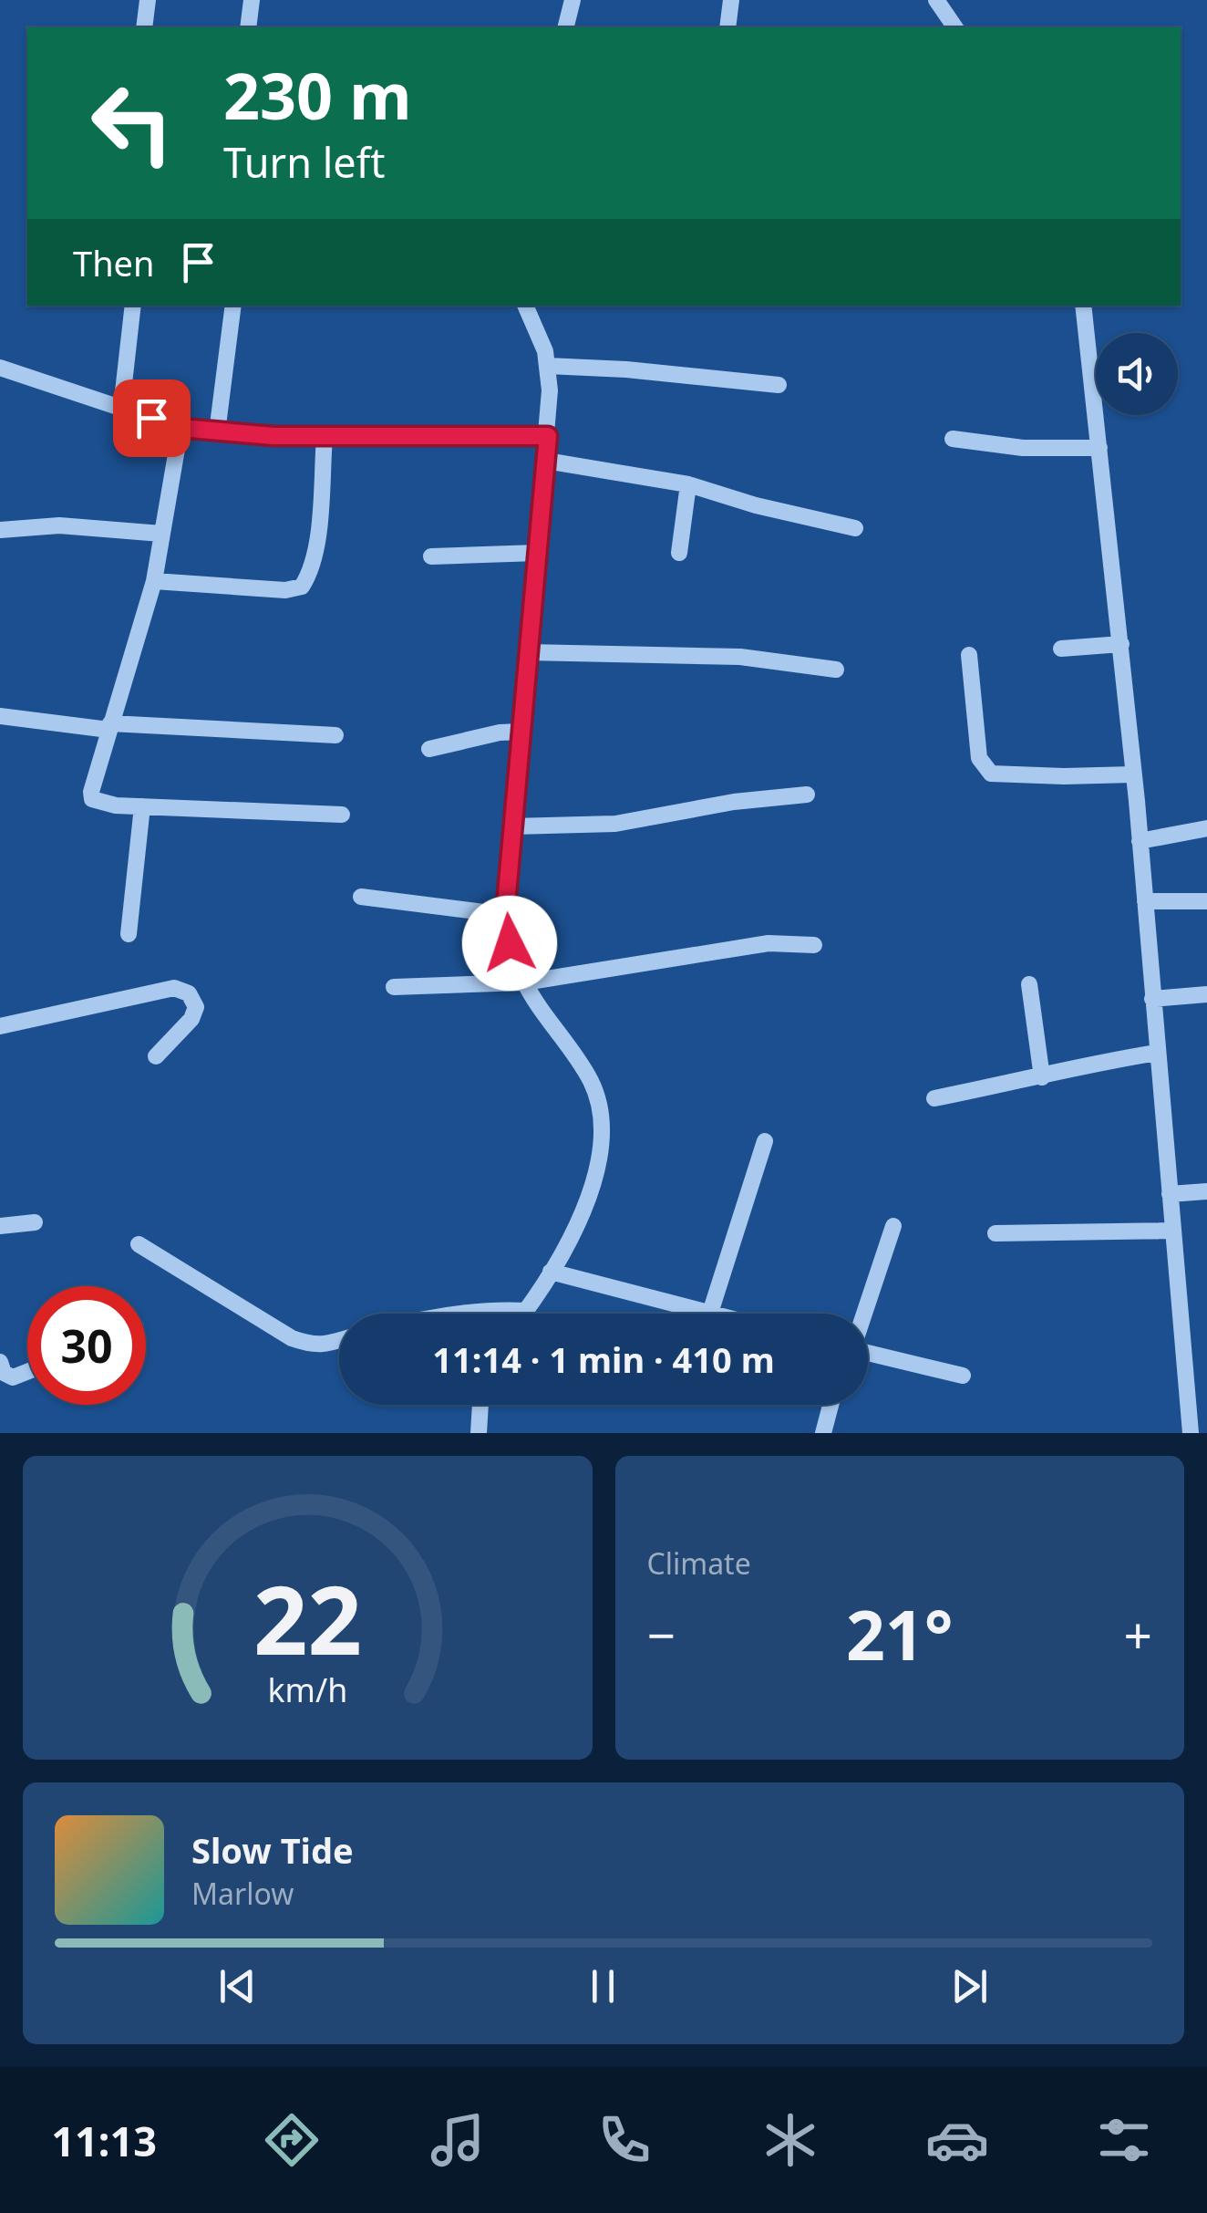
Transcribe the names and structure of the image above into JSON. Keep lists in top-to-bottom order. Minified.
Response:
{"page":{"turn":["230 m","Turn left"],"then":"Then","limit":"30","trip":"11:14 · 1 min · 410 m","tile":"Climate","heat":["−","21°","+"],"song":["Slow Tide","Marlow"],"tabs":"11:13","gauge":["22","km/h"]}}
